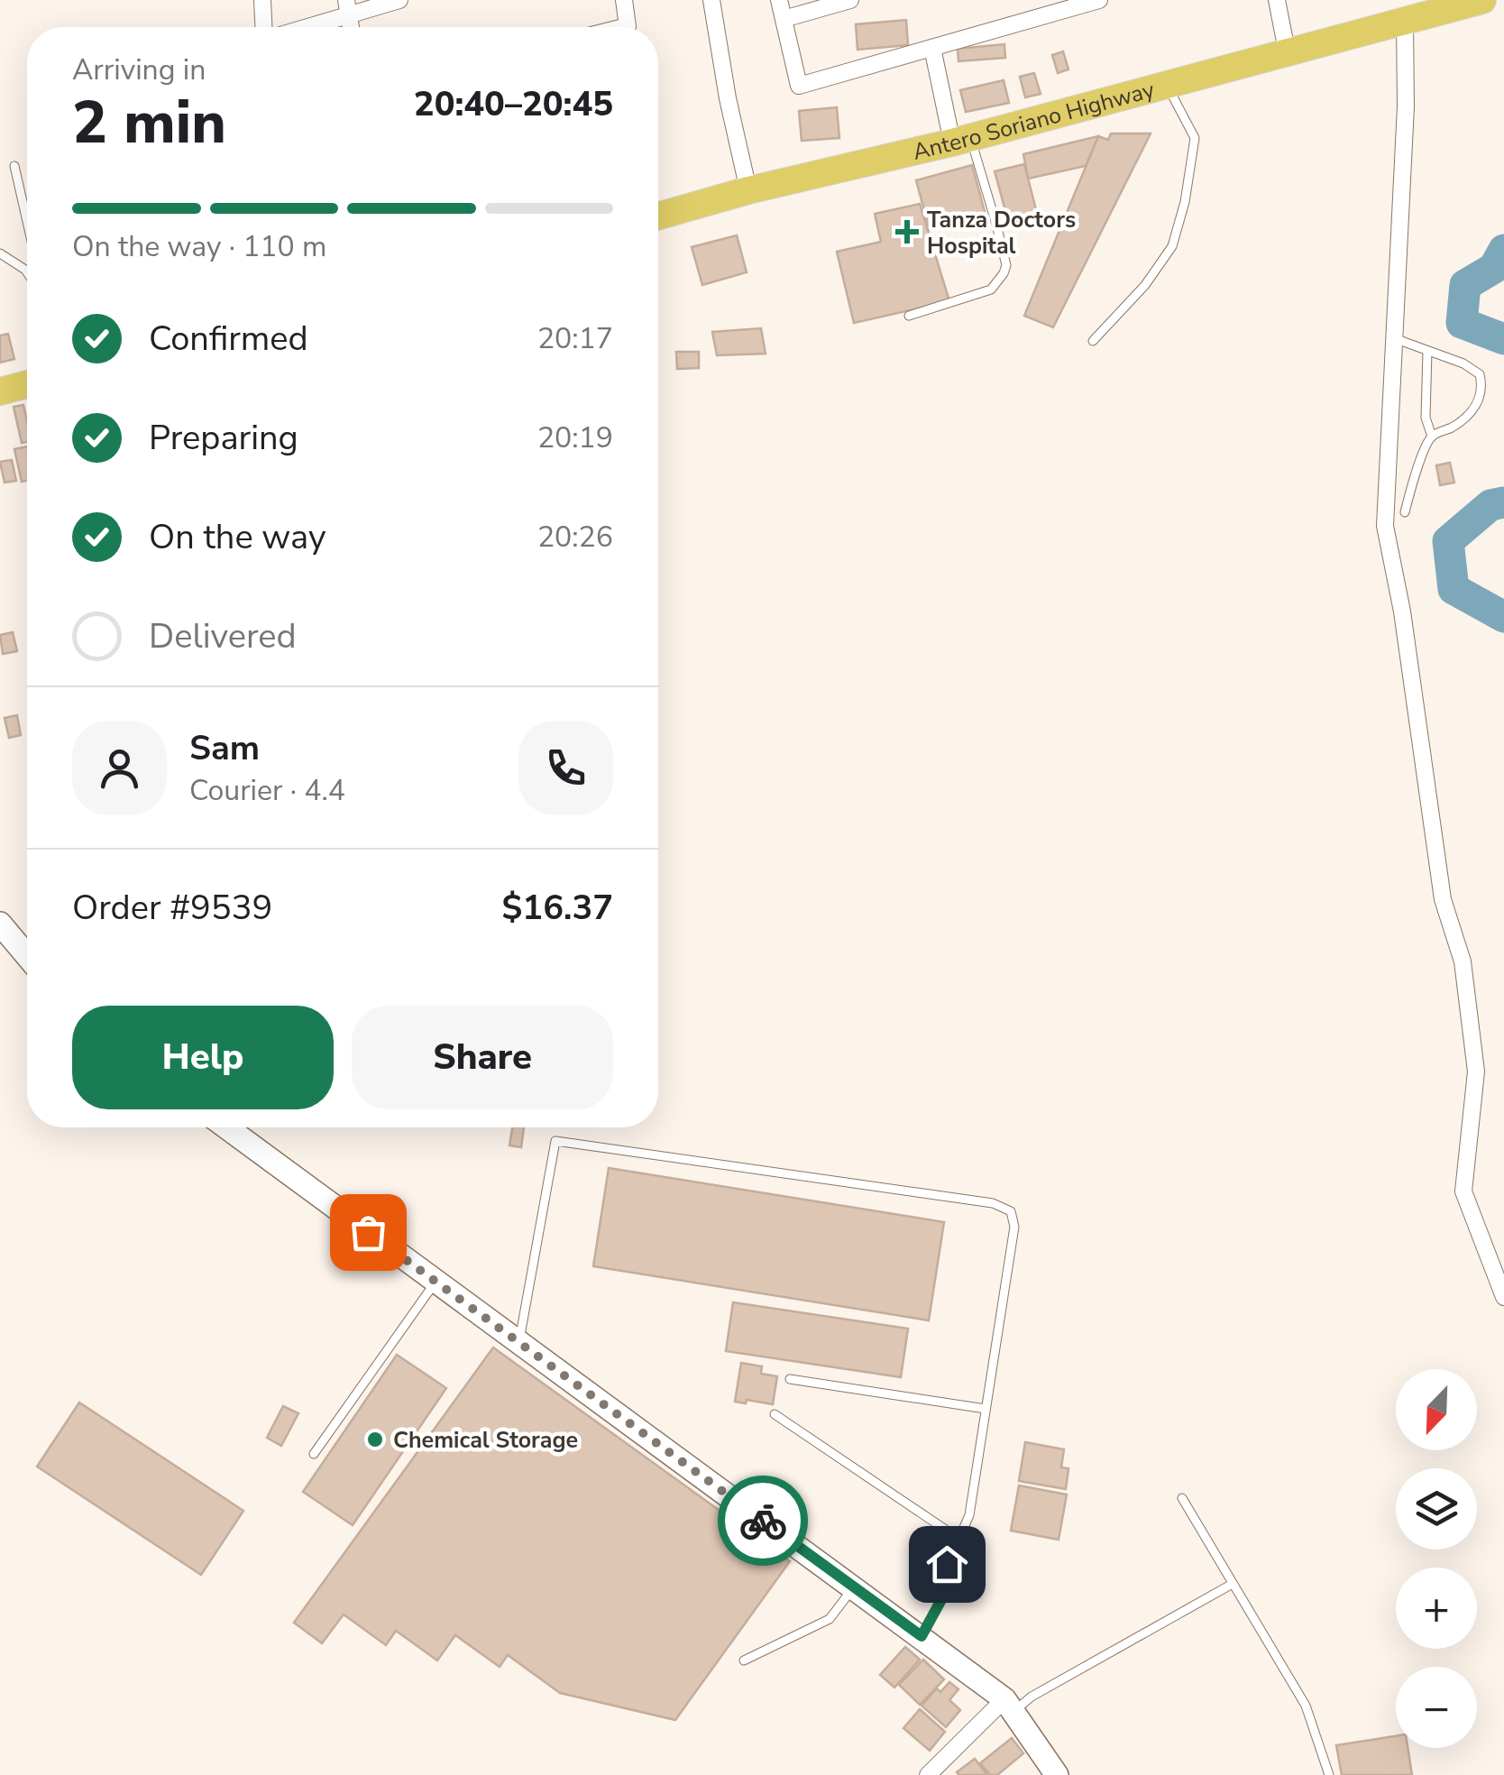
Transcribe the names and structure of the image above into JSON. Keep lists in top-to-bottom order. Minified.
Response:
{"streets":{"main road":["Antero Soriano Highway"]},"places":{"health":["Tanza Doctors Hospital"],"other":["Chemical Storage"]},"north":"bottom left","page":{"heading":["2 min","Arriving in","20:40–20:45"],"panel":["Sam","Courier · 4.4","Order #9539","$16.37"],"bar":"On the way · 110 m","list":[["Confirmed","20:17"],["Preparing","20:19"],["On the way","20:26"],"Delivered"],"buttons":["Help","Share"],"map_buttons":["+","−"]}}
